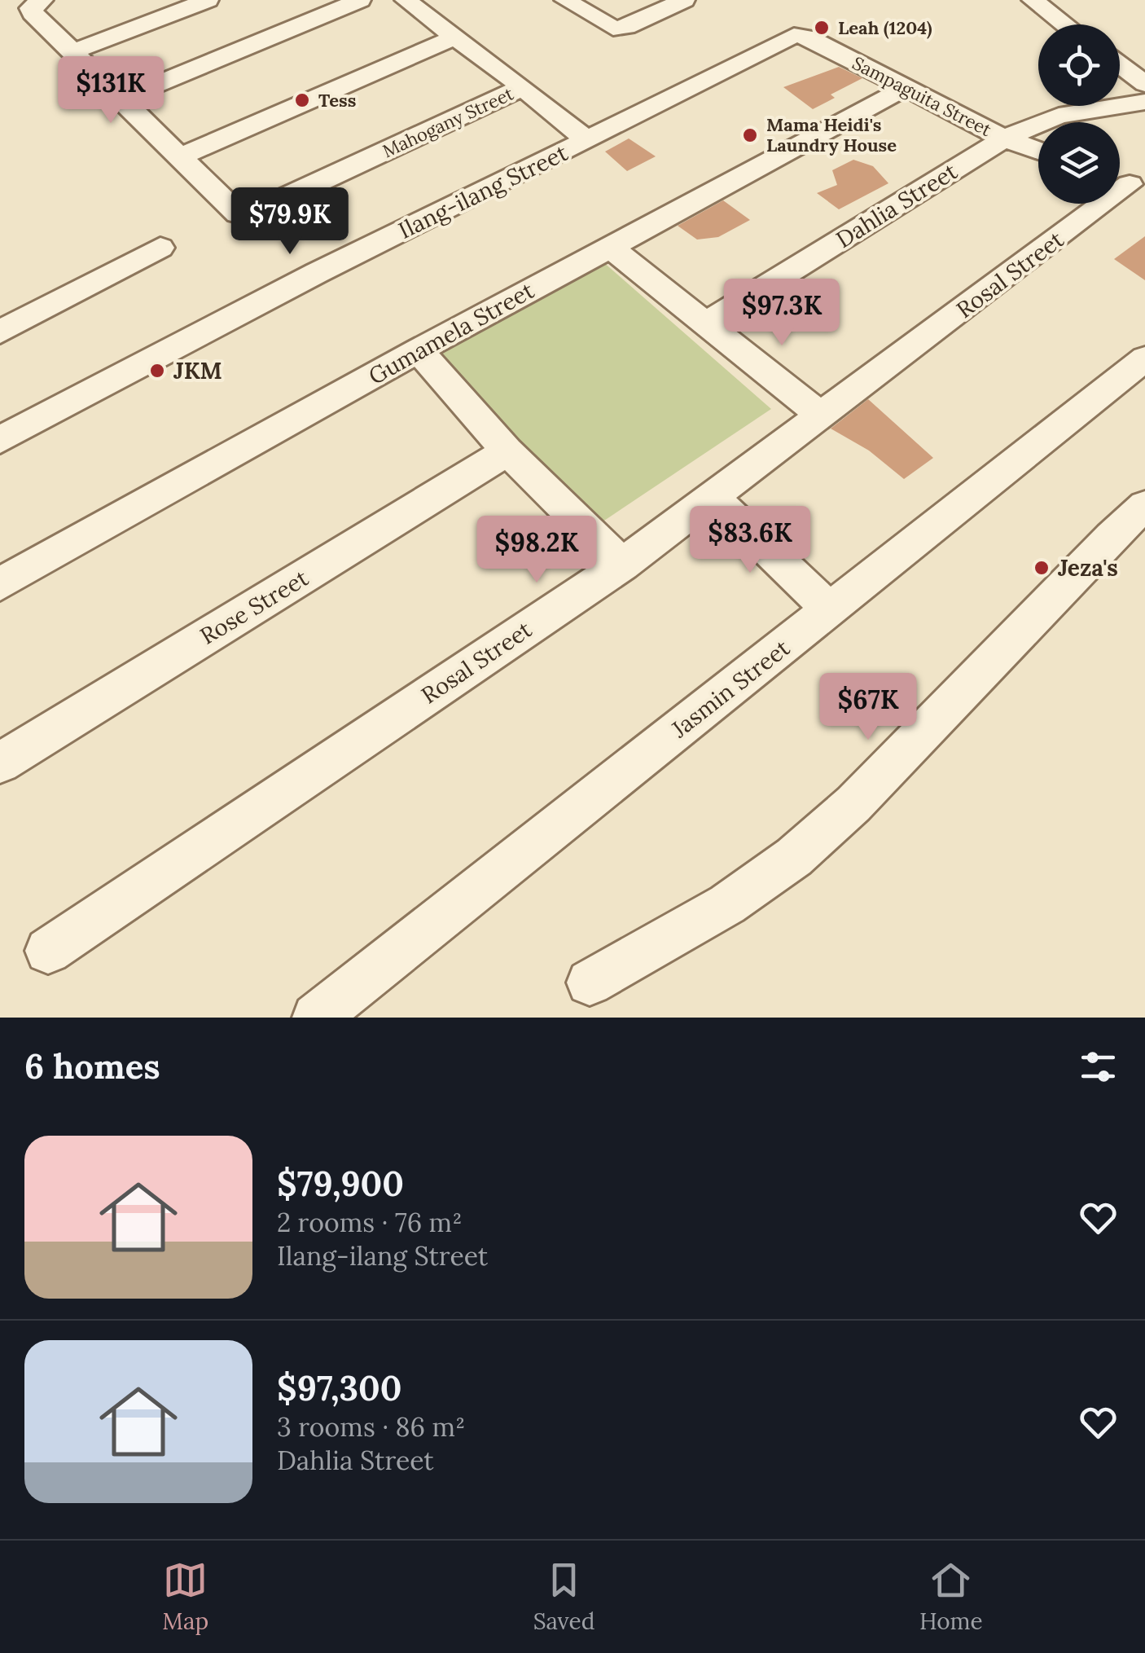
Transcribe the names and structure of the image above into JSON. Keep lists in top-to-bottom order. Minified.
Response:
{"streets":{"street":["Sampaguita Street","Mahogany Street","Ilang-ilang Street","Dahlia Street","Rosal Street","Gumamela Street","Rose Street","Jasmin Street"]},"crossings":[["Sampaguita Street","Ilang-ilang Street"],["Sampaguita Street","Dahlia Street"],["Sampaguita Street","Gumamela Street"]],"places":["Leah (1204)","Tess","Mama Heidi's Laundry House","JKM","Jeza's"],"page":{"price":["$131K","$79.9K","$97.3K","$83.6K","$98.2K","$67K"],"heading":"6 homes","list":[{"name":"$79,900","note":"2 rooms · 76 m² · Ilang-ilang Street"},{"name":"$97,300","note":"3 rooms · 86 m² · Dahlia Street"}],"tabs":["Map","Saved","Home"]}}
